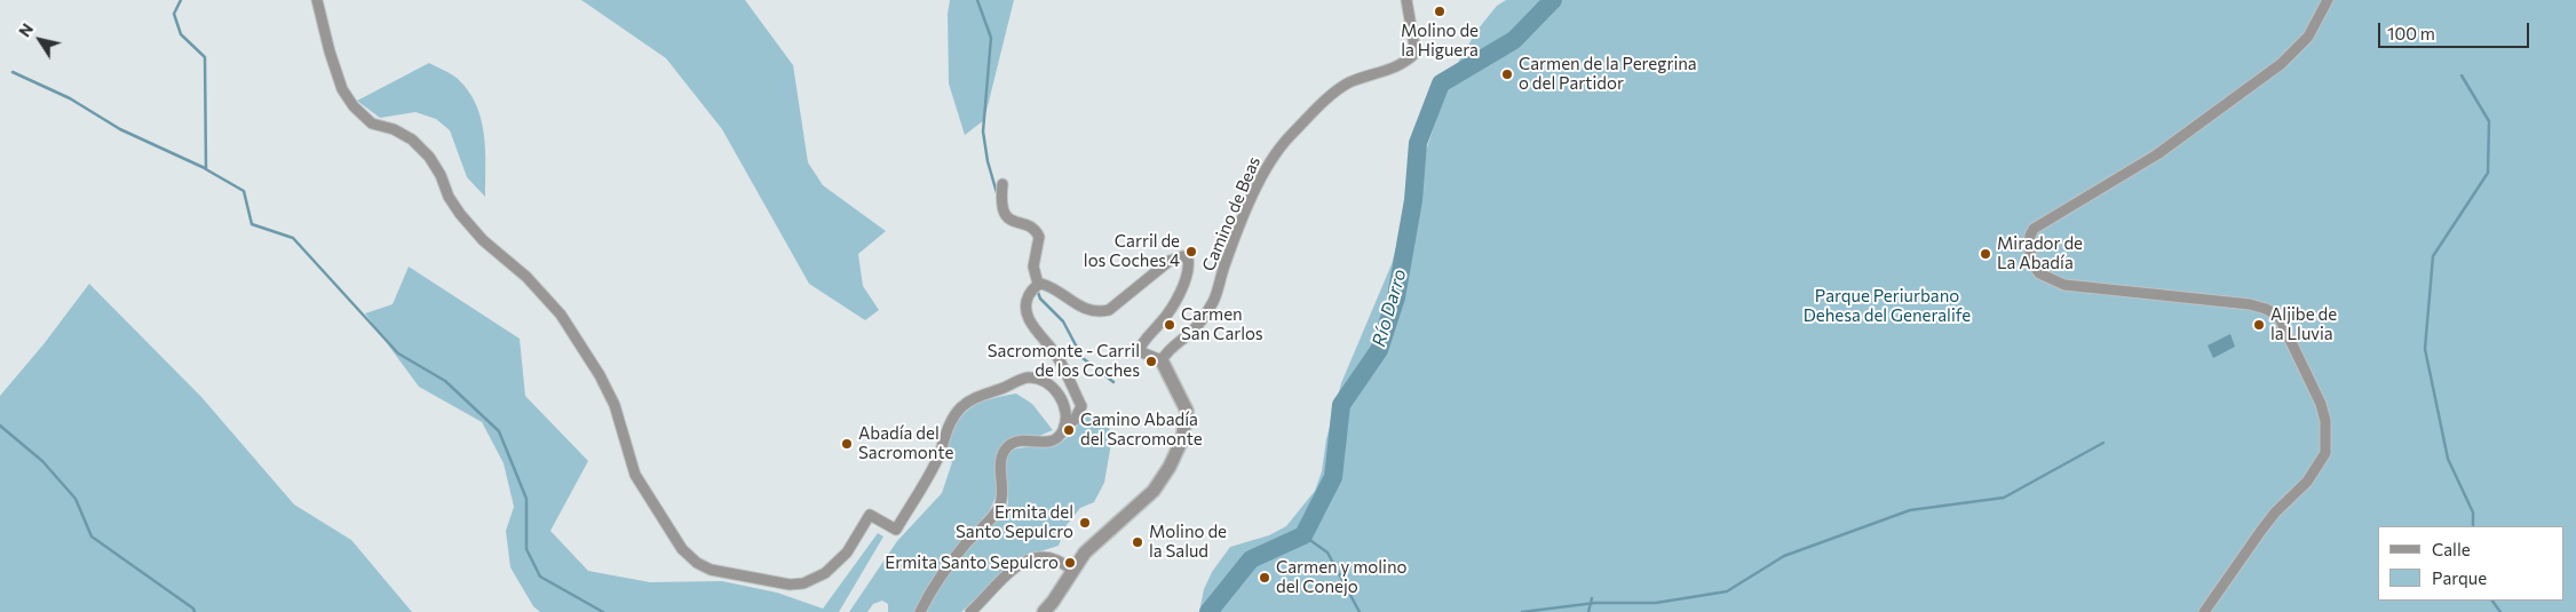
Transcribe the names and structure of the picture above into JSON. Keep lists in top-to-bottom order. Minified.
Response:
{"streets":{"street":["Camino de Beas"]},"water":["Río Darro"],"parks":["Parque Periurbano Dehesa del Generalife"],"places":["Molino de la Higuera","Carmen de la Peregrina o del Partidor","Carril de los Coches 4","Mirador de La Abadía","Carmen San Carlos","Aljibe de la Lluvia","Sacromonte - Carril de los Coches","Camino Abadía del Sacromonte","Abadía del Sacromonte","Ermita del Santo Sepulcro","Molino de la Salud","Ermita Santo Sepulcro","Carmen y molino del Conejo"],"legend":["Calle","Parque"],"scale_bar":"100 m","north":"top left"}
